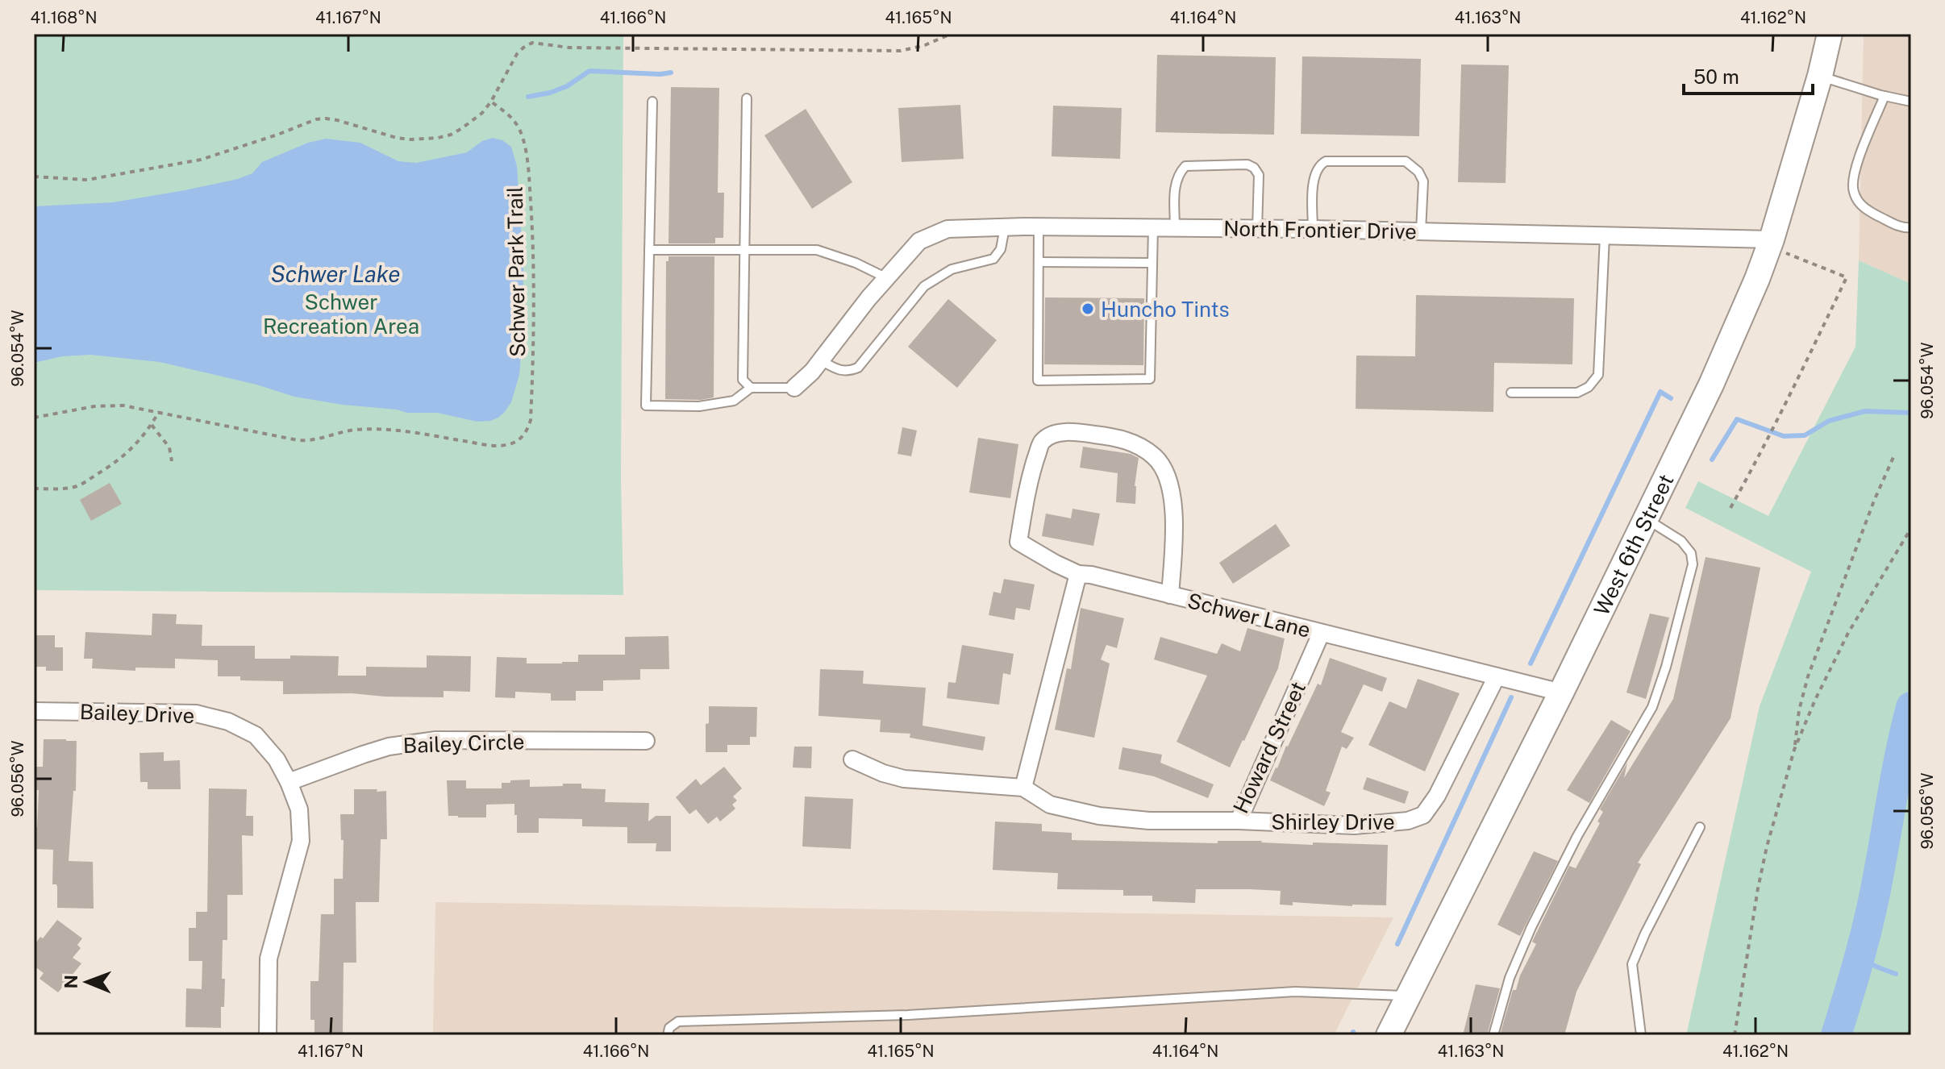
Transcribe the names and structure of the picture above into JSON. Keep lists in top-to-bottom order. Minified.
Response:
{"streets":{"main road":["West 6th Street"],"street":["North Frontier Drive","Schwer Lane","Bailey Drive","Bailey Circle","Howard Street","Shirley Drive"],"path":["Schwer Park Trail"]},"crossings":[["North Frontier Drive","West 6th Street"],["West 6th Street","Schwer Lane"],["Schwer Lane","Howard Street"],["Schwer Lane","Shirley Drive"],["Bailey Drive","Bailey Circle"],["Howard Street","Shirley Drive"]],"water":["Schwer Lake"],"parks":["Schwer Recreation Area"],"places":["Huncho Tints"],"scale_bar":"50 m","north":"left","coordinates":["41.168°N","41.167°N","41.166°N","41.165°N","41.164°N","41.163°N","41.162°N","96.054°W","96.056°W"]}
